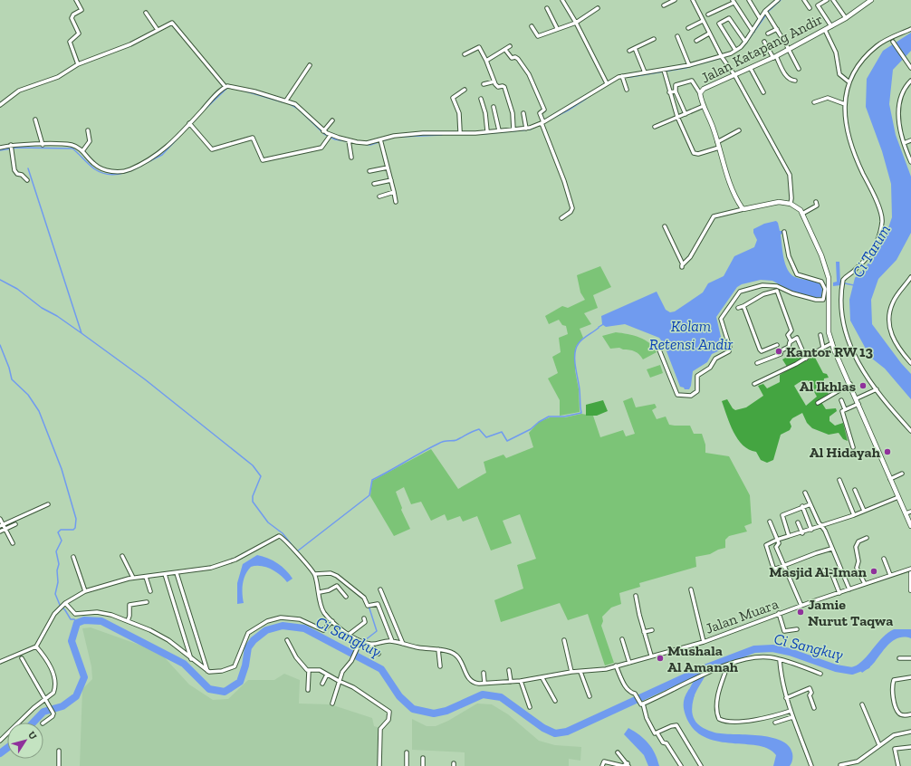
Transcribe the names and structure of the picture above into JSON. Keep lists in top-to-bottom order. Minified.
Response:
{"streets":{"street":["Jalan Katapang Andir","Jalan Muara"]},"water":["Ci Tarum","Kolam Retensi Andir","Ci Sangkuy"],"places":["Kantor RW 13","Al Ikhlas","Al Hidayah","Masjid Al-Iman","Jamie Nurut Taqwa","Mushala Al Amanah"],"north":"top right"}
